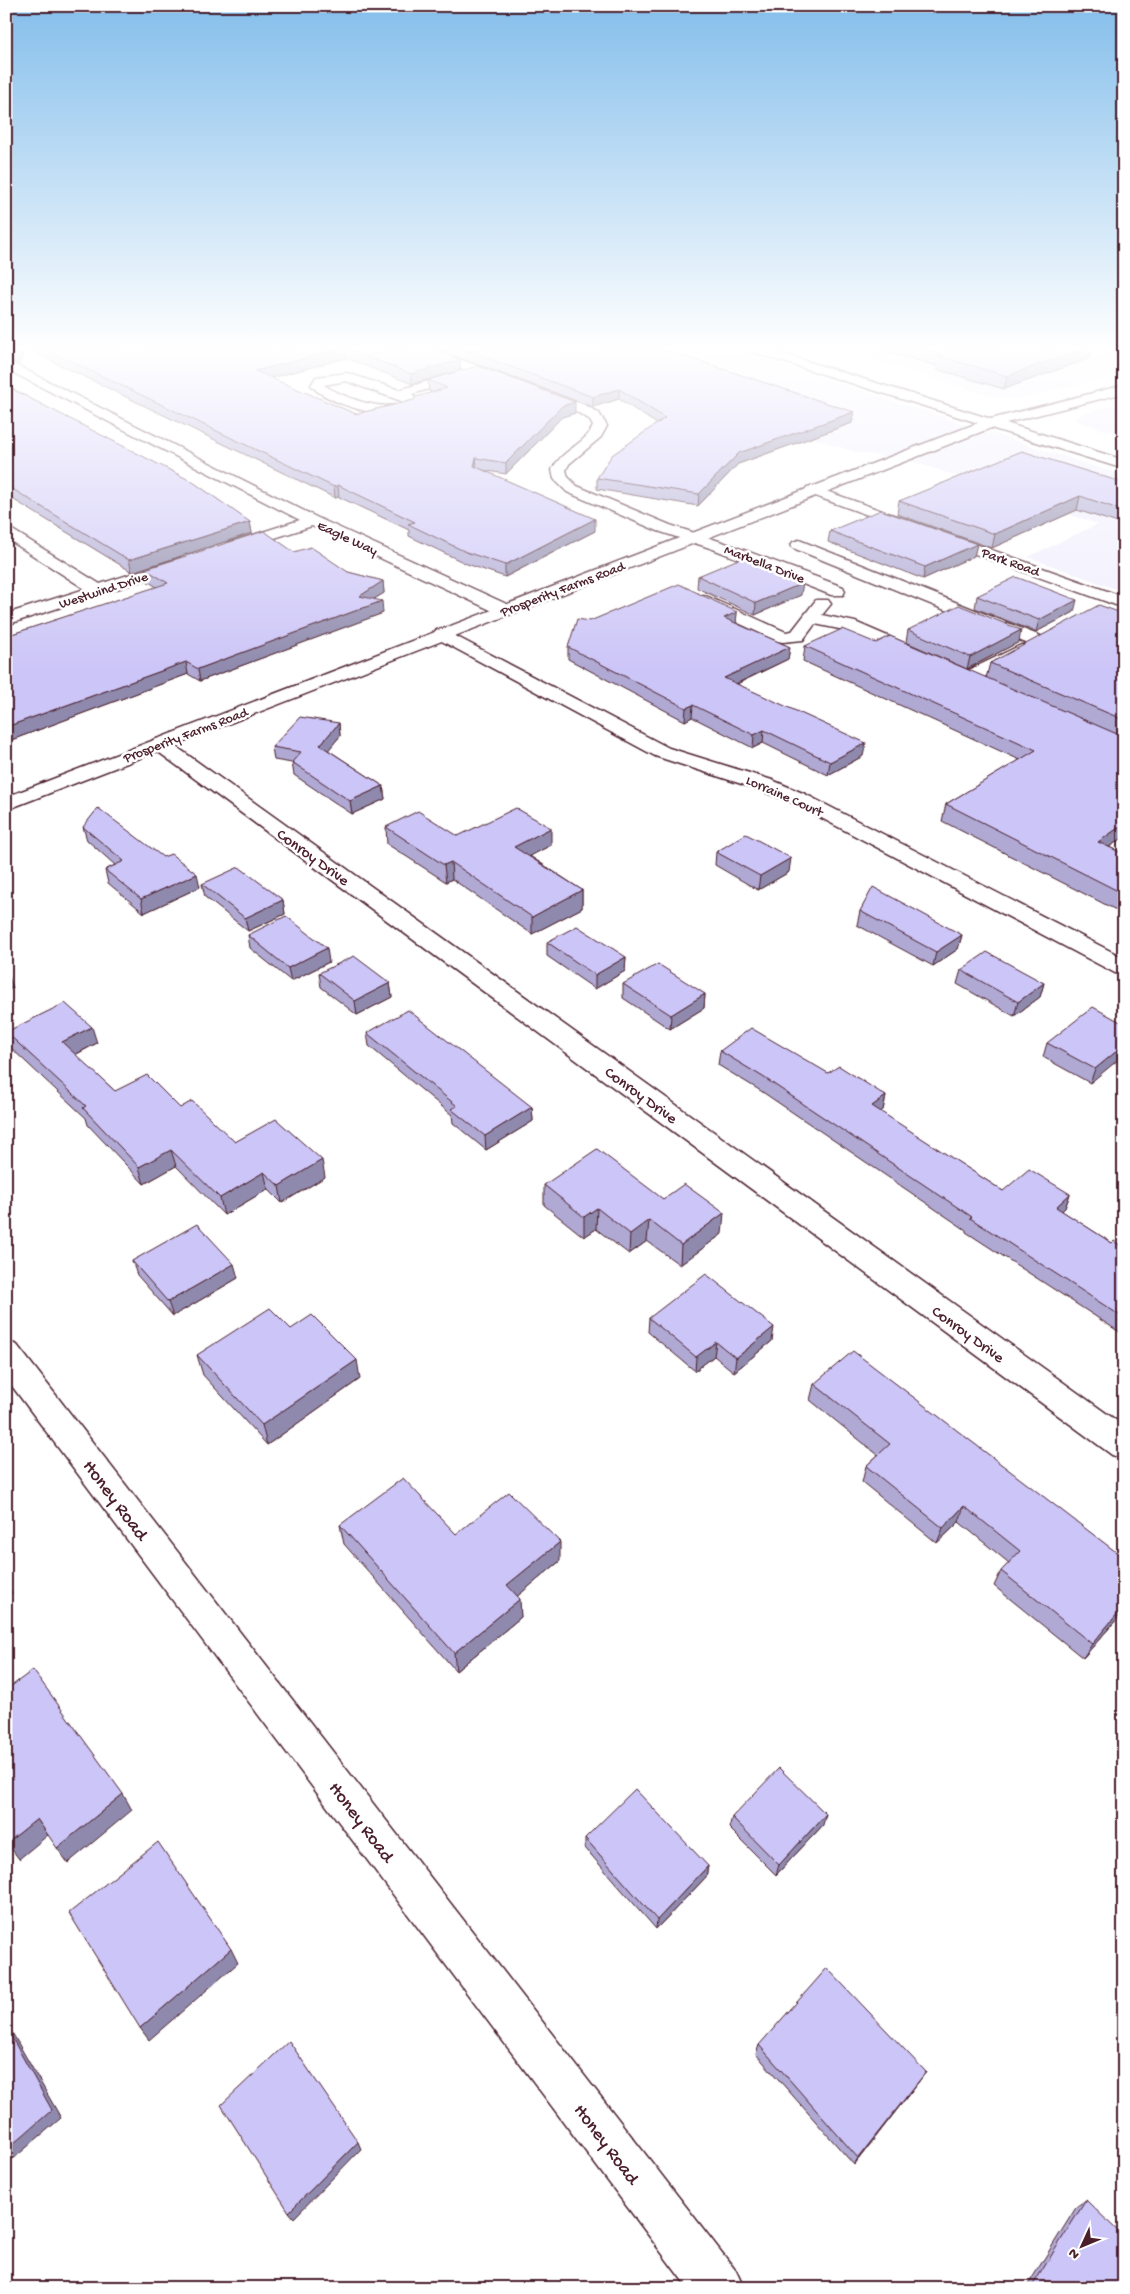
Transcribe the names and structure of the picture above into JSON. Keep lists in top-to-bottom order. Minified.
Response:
{"streets":{"street":["Eagle Way","Park Road","Marbella Drive","Prosperity Farms Road","Westwind Drive","Lorraine Court","Conroy Drive","Honey Road"]},"crossings":[["Eagle Way","Prosperity Farms Road"],["Park Road","Prosperity Farms Road"],["Marbella Drive","Prosperity Farms Road"],["Prosperity Farms Road","Lorraine Court"],["Prosperity Farms Road","Conroy Drive"]],"north":"bottom left"}
